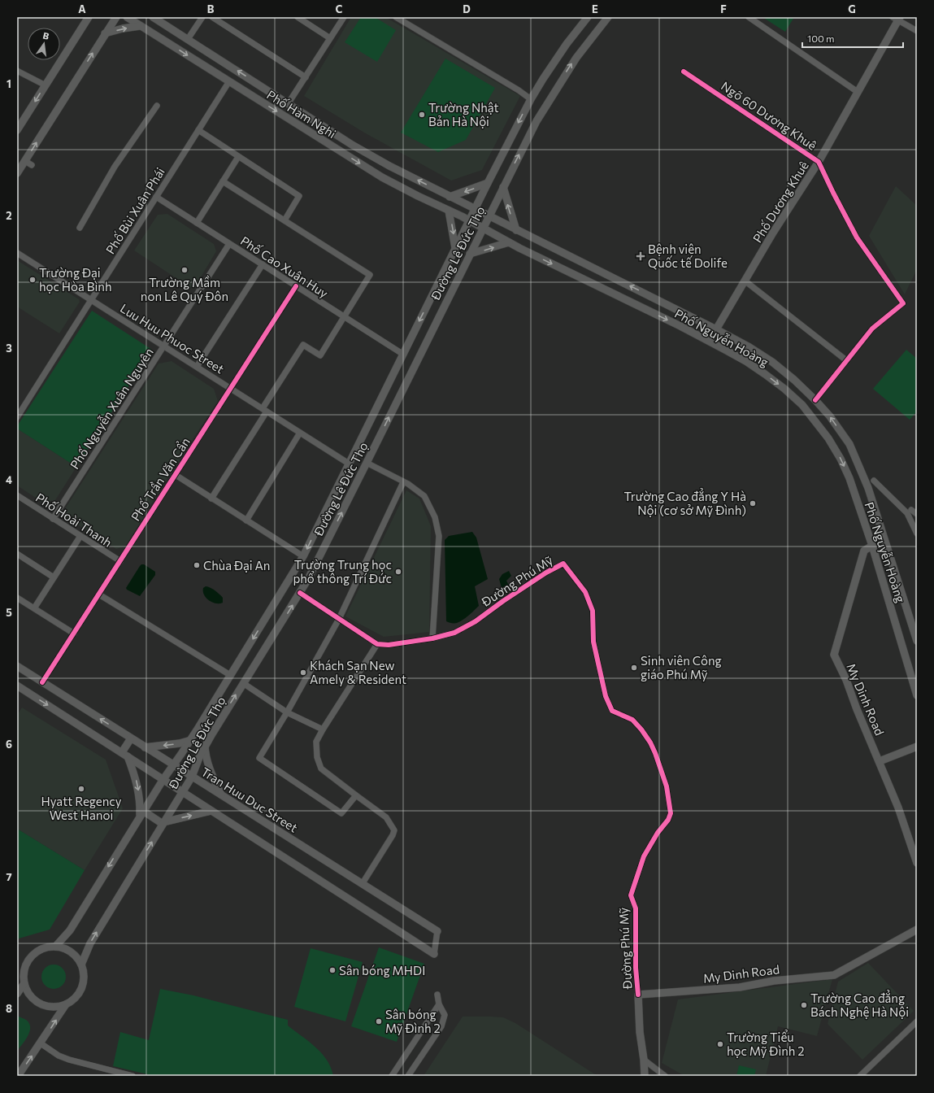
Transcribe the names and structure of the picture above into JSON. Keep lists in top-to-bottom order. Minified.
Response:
{"streets":{"main road":["Phố Hàm Nghi","Phố Dương Khuê","Đường Lê Đức Thọ","Phố Nguyễn Hoàng","My Dinh Road","Tran Huu Duc Street"],"street":["Ngõ 60 Dương Khuê","Phố Bùi Xuân Phái","Phố Cao Xuân Huy","Luu Huu Phuoc Street","Phố Nguyễn Xuân Nguyên","Phố Trần Văn Cẩn","Phố Hoài Thanh","Đường Phú Mỹ"]},"crossings":[["Phố Hàm Nghi","Phố Bùi Xuân Phái"],["Phố Hàm Nghi","Đường Lê Đức Thọ"],["Phố Hàm Nghi","Phố Nguyễn Hoàng"],["Ngõ 60 Dương Khuê","Phố Dương Khuê"],["Phố Dương Khuê","Phố Nguyễn Hoàng"],["Phố Bùi Xuân Phái","Phố Cao Xuân Huy"],["Phố Bùi Xuân Phái","Luu Huu Phuoc Street"],["Đường Lê Đức Thọ","Phố Cao Xuân Huy"],["Đường Lê Đức Thọ","Phố Nguyễn Hoàng"],["Đường Lê Đức Thọ","Luu Huu Phuoc Street"],["Đường Lê Đức Thọ","Tran Huu Duc Street"],["Phố Cao Xuân Huy","Phố Nguyễn Xuân Nguyên"],["Phố Cao Xuân Huy","Phố Trần Văn Cẩn"],["Phố Nguyễn Hoàng","My Dinh Road"],["Luu Huu Phuoc Street","Phố Nguyễn Xuân Nguyên"],["Luu Huu Phuoc Street","Phố Trần Văn Cẩn"],["Phố Nguyễn Xuân Nguyên","Phố Hoài Thanh"],["Phố Trần Văn Cẩn","Phố Hoài Thanh"],["Phố Trần Văn Cẩn","Tran Huu Duc Street"],["Đường Phú Mỹ","My Dinh Road"]],"places":{"other":["Trường Nhật Bản Hà Nội","Trường Mầm non Lê Quý Đôn","Trường Đại học Hòa Bình","Trường Cao đẳng Y Hà Nội (cơ sở Mỹ Đình)","Chùa Đại An","Trường Trung học phổ thông Trí Đức","Sinh viên Công giáo Phú Mỹ","Khách Sạn New Amely & Resident","Hyatt Regency West Hanoi","Sân bóng MHDI","Trường Cao đẳng Bách Nghệ Hà Nội","Sân bóng Mỹ Đình 2","Trường Tiểu học Mỹ Đình 2"],"health":["Bệnh viện Quốc tế Dolife"]},"scale_bar":"100 m","north":"top","grid":{"columns":["A","B","C","D","E","F","G"],"rows":["1","2","3","4","5","6","7","8"]}}
